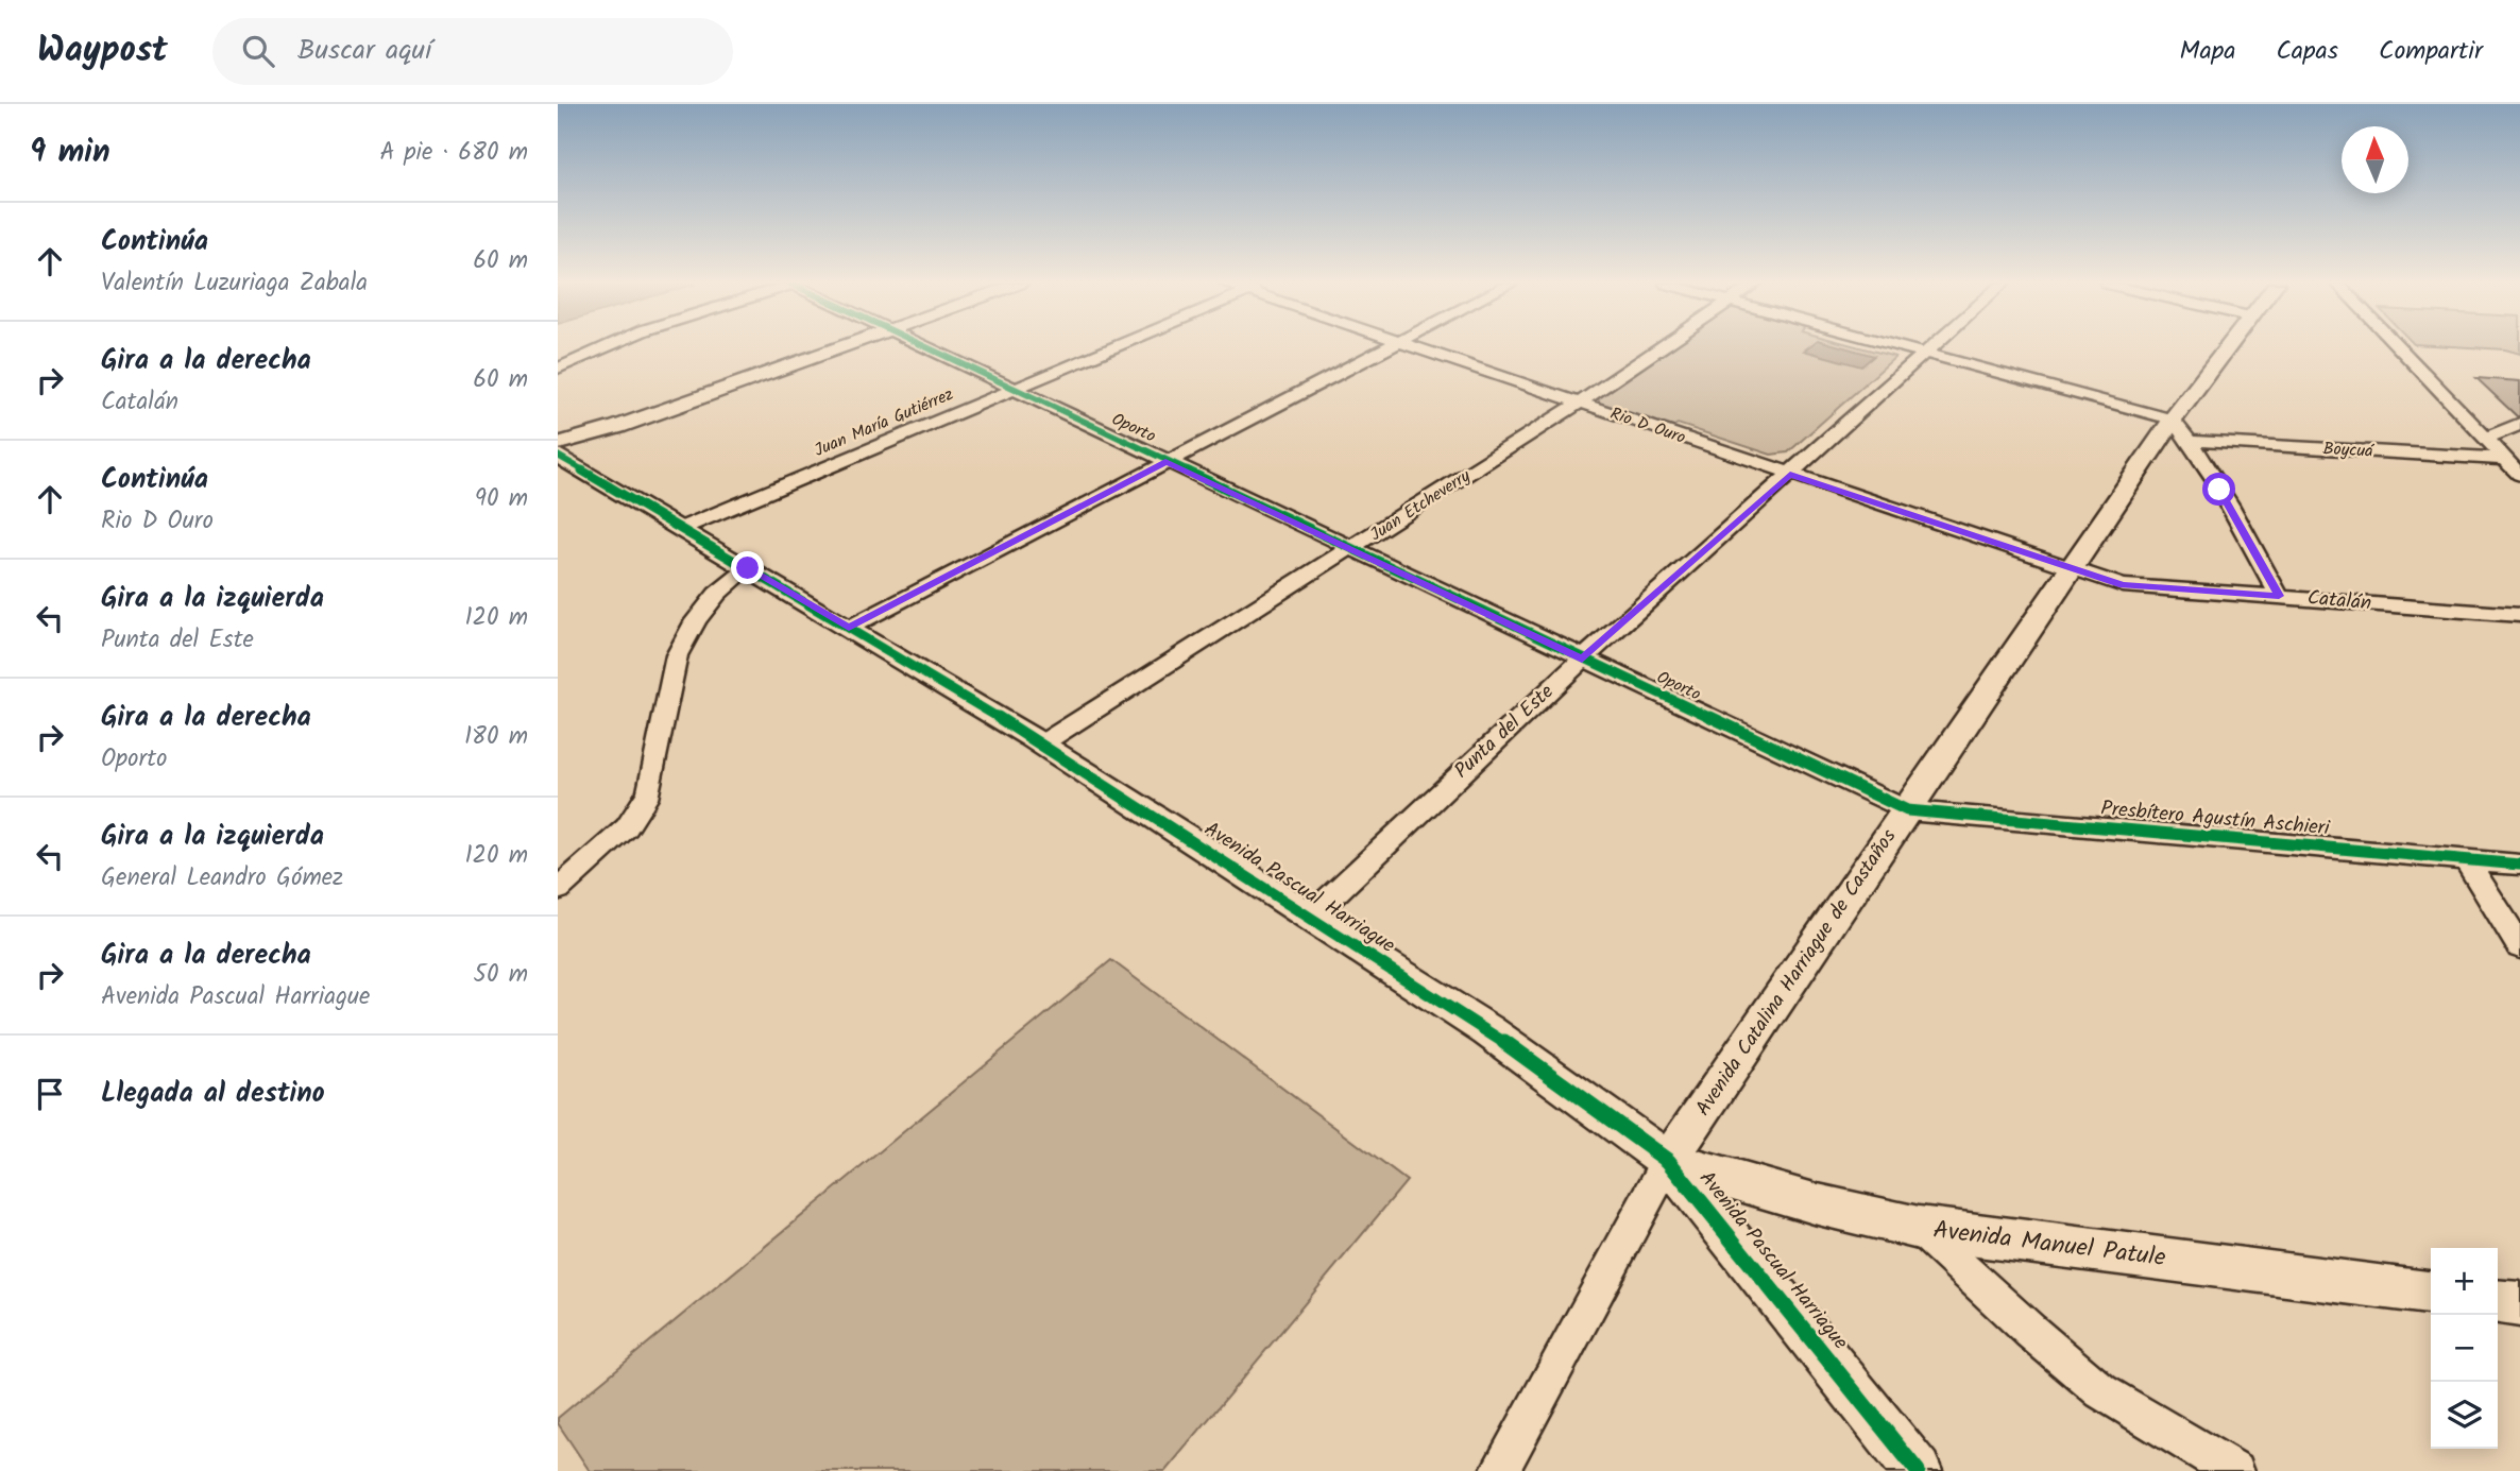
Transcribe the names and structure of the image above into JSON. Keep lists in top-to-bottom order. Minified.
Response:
{"streets":{"street":["Juan María Gutiérrez","Rio D Ouro","Oporto","Boycuá","Juan Etcheverry","Catalán","Punta del Este","Presbítero Agustín Aschieri","Avenida Pascual Harriague","Avenida Catalina Harriague de Castaños","Avenida Manuel Patule"]},"crossings":[["Juan María Gutiérrez","Oporto"],["Juan María Gutiérrez","Avenida Pascual Harriague"],["Rio D Ouro","Juan Etcheverry"],["Rio D Ouro","Catalán"],["Rio D Ouro","Punta del Este"],["Rio D Ouro","Avenida Catalina Harriague de Castaños"],["Oporto","Juan Etcheverry"],["Oporto","Punta del Este"],["Oporto","Presbítero Agustín Aschieri"],["Oporto","Avenida Catalina Harriague de Castaños"],["Boycuá","Punta del Este"],["Boycuá","Avenida Catalina Harriague de Castaños"],["Juan Etcheverry","Avenida Pascual Harriague"],["Catalán","Avenida Catalina Harriague de Castaños"],["Punta del Este","Avenida Pascual Harriague"],["Presbítero Agustín Aschieri","Avenida Catalina Harriague de Castaños"],["Avenida Pascual Harriague","Avenida Catalina Harriague de Castaños"],["Avenida Pascual Harriague","Avenida Manuel Patule"],["Avenida Catalina Harriague de Castaños","Avenida Manuel Patule"]],"north":"top","page":{"header":"Waypost","search":"Buscar aquí","nav":["Mapa","Capas","Compartir"],"heading":["9 min","A pie · 680 m"],"list":[["Continúa","Valentín Luzuriaga Zabala","60 m"],["Gira a la derecha","Catalán","60 m"],["Continúa","Rio D Ouro","90 m"],["Gira a la izquierda","Punta del Este","120 m"],["Gira a la derecha","Oporto","180 m"],["Gira a la izquierda","General Leandro Gómez","120 m"],["Gira a la derecha","Avenida Pascual Harriague","50 m"],"Llegada al destino"],"map_buttons":["+","−"]}}
